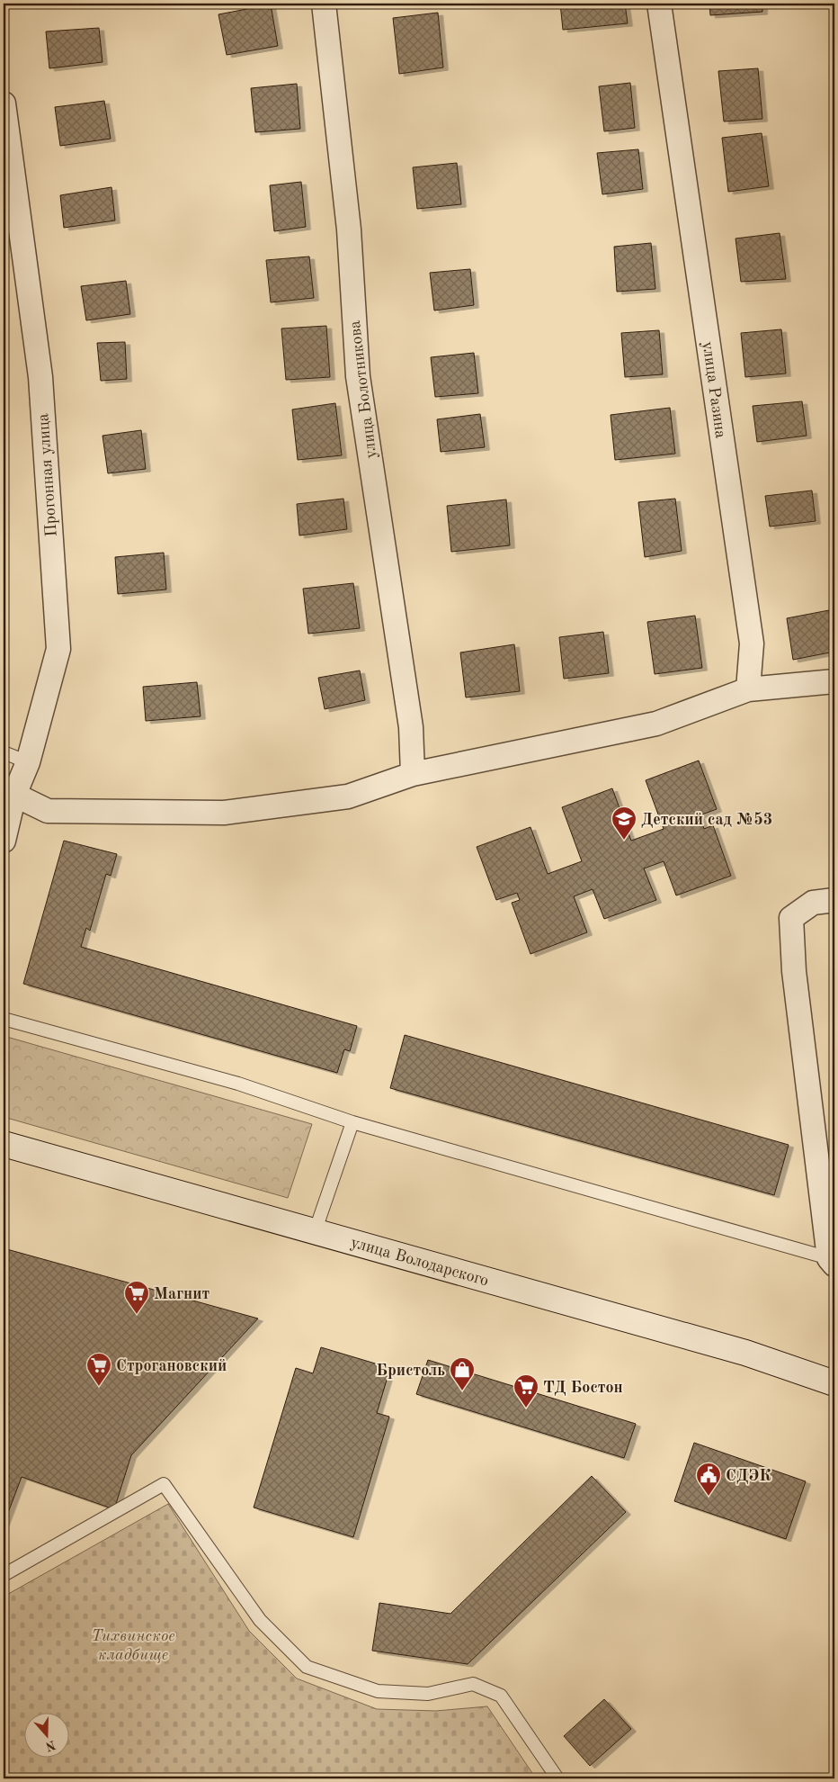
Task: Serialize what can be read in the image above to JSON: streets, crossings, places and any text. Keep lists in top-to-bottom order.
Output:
{
  "streets": {
    "main road": ["улица Володарского"],
    "street": ["улица Болотникова", "улица Разина", "Прогонная улица"]
  },
  "parks": ["Тихвинское кладбище"],
  "places": {
    "school or university": ["Детский сад №53"],
    "supermarket": ["Магнит", "Строгановский", "ТД Бостон"],
    "shop": ["Бристоль"],
    "public building": ["СДЭК"]
  },
  "north": "bottom"
}
